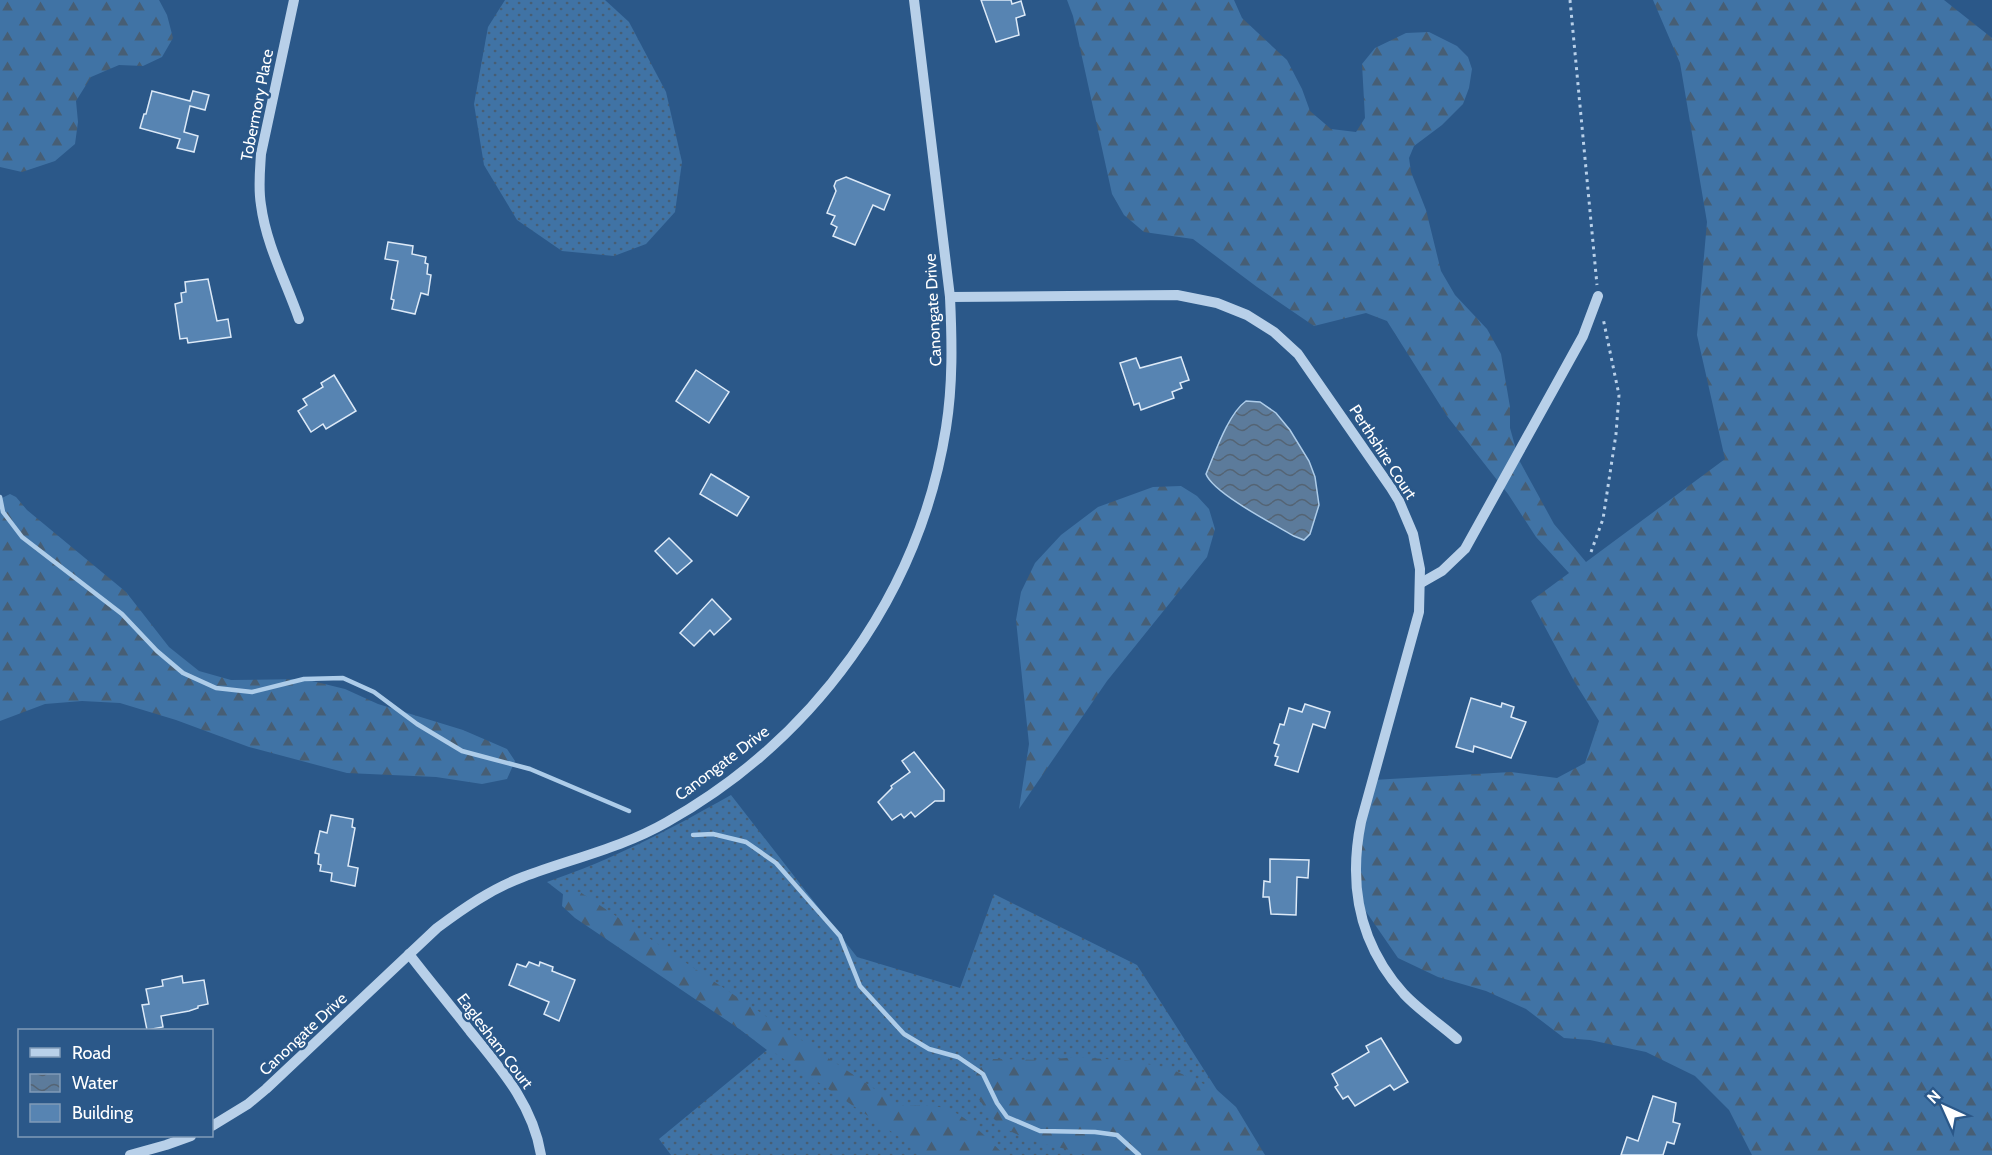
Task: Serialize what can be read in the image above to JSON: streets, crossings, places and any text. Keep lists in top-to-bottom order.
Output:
{
  "streets": {
    "street": [
      "Tobermory Place",
      "Canongate Drive",
      "Perthshire Court",
      "Eaglesham Court"
    ]
  },
  "crossings": [
    ["Canongate Drive", "Perthshire Court"],
    ["Canongate Drive", "Eaglesham Court"]
  ],
  "legend": ["Road", "Water", "Building"],
  "north": "top left"
}
